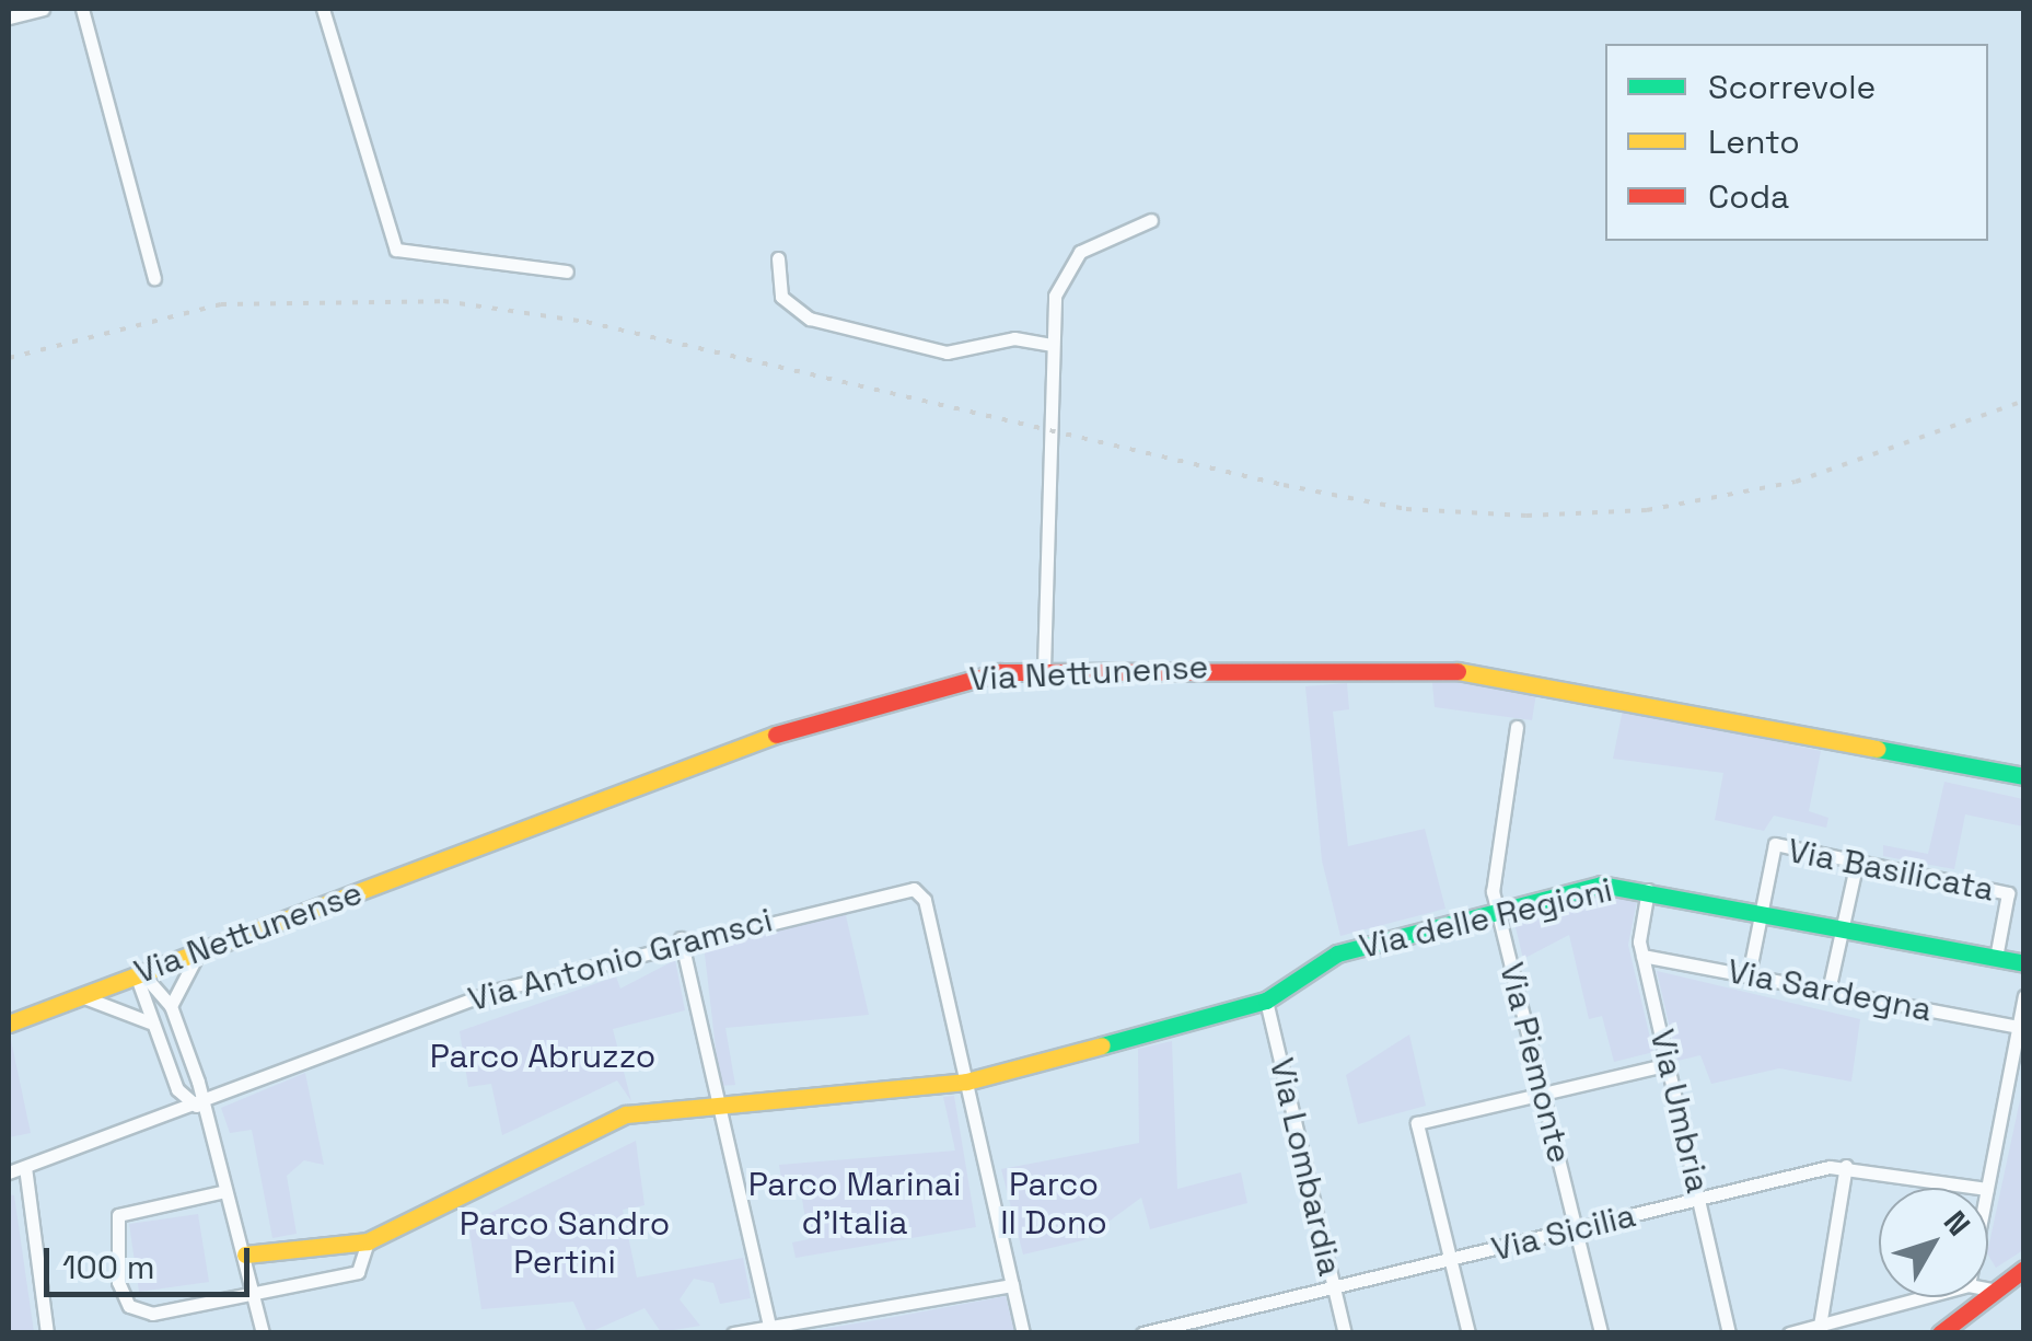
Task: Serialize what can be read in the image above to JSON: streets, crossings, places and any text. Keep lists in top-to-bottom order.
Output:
{
  "streets": {
    "main road": ["Via Nettunense", "Via delle Regioni"],
    "street": [
      "Via Basilicata",
      "Via Antonio Gramsci",
      "Via Sardegna",
      "Via Piemonte",
      "Via Umbria",
      "Via Lombardia",
      "Via Sicilia"
    ]
  },
  "crossings": [
    ["Via Basilicata", "Via delle Regioni"],
    ["Via Basilicata", "Via Sardegna"],
    ["Via delle Regioni", "Via Antonio Gramsci"],
    ["Via delle Regioni", "Via Piemonte"],
    ["Via delle Regioni", "Via Umbria"],
    ["Via delle Regioni", "Via Lombardia"],
    ["Via Sardegna", "Via Umbria"],
    ["Via Piemonte", "Via Sicilia"],
    ["Via Umbria", "Via Sicilia"],
    ["Via Lombardia", "Via Sicilia"]
  ],
  "parks": [
    "Parco Abruzzo",
    "Parco Marinai d'Italia",
    "Parco Il Dono",
    "Parco Sandro Pertini"
  ],
  "legend": ["Scorrevole", "Lento", "Coda"],
  "scale_bar": "100 m",
  "north": "top right"
}
